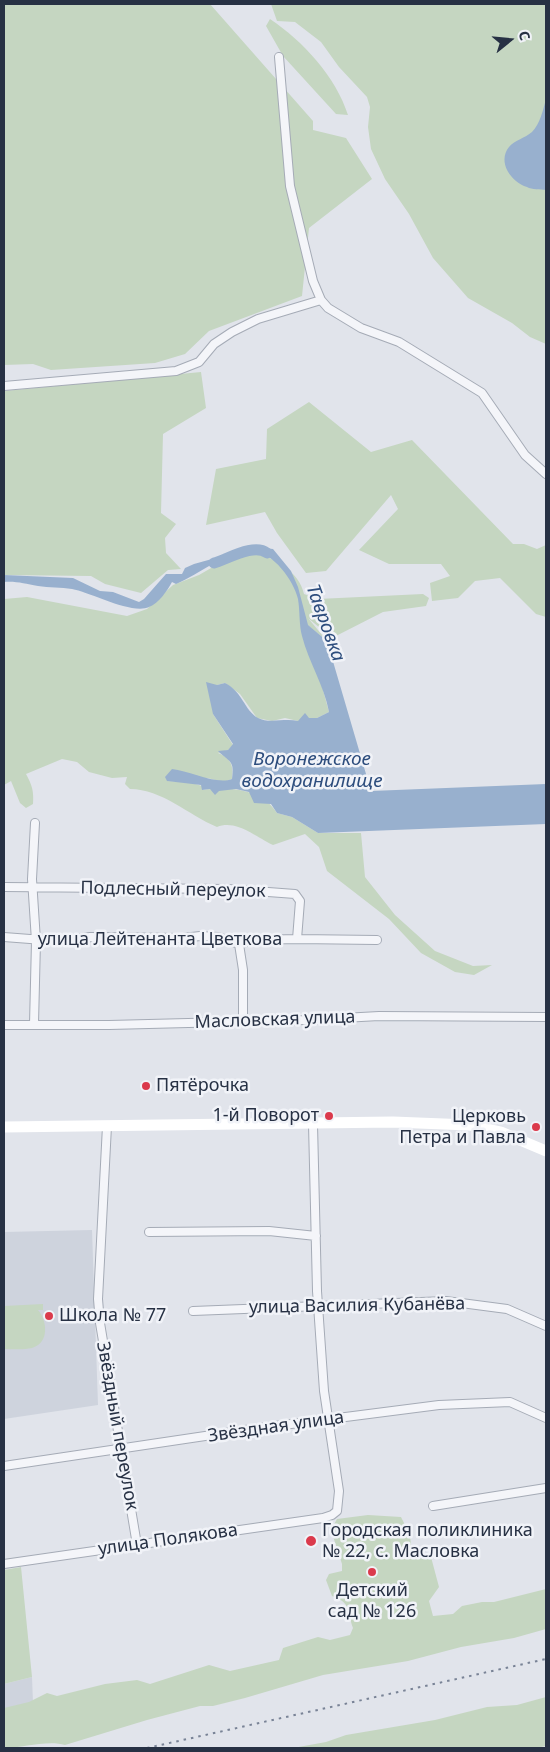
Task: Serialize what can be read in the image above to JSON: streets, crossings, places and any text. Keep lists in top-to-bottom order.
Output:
{
  "streets": {
    "street": [
      "Подлесный переулок",
      "улица Лейтенанта Цветкова",
      "Масловская улица",
      "улица Василия Кубанёва",
      "Звёздный переулок",
      "Звёздная улица",
      "улица Полякова"
    ]
  },
  "crossings": [
    ["Подлесный переулок", "улица Лейтенанта Цветкова"],
    ["Звёздный переулок", "Звёздная улица"],
    ["Звёздный переулок", "улица Полякова"],
    ["Звёздная улица", "улица Полякова"]
  ],
  "water": ["Тавровка", "Воронежское водохранилище"],
  "places": [
    "Пятёрочка",
    "1-й Поворот",
    "Церковь Петра и Павла",
    "Школа № 77",
    "Городская поликлиника № 22, с. Масловка",
    "Детский сад № 126"
  ],
  "north": "right"
}
